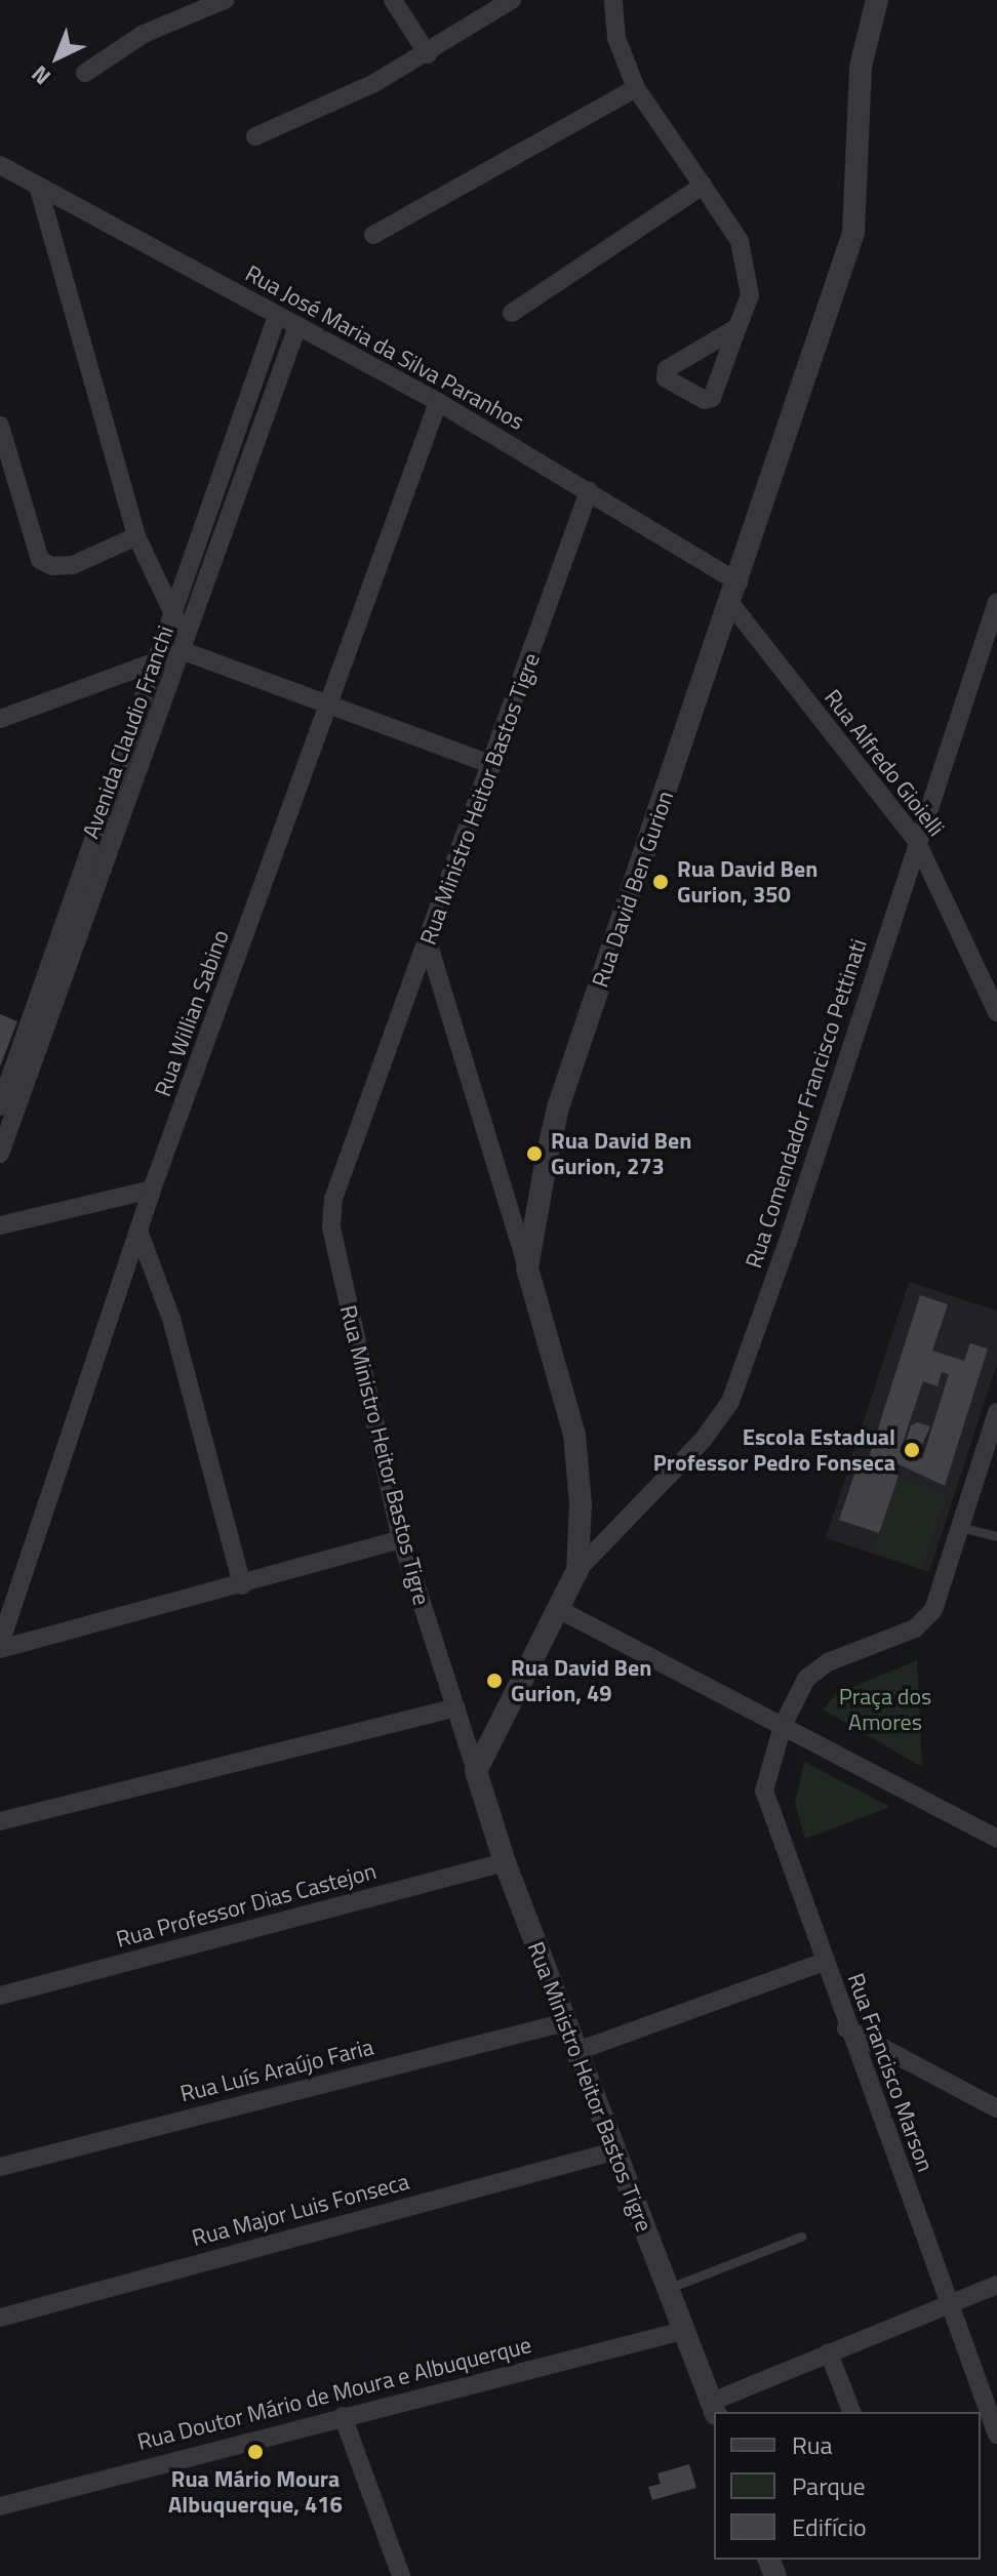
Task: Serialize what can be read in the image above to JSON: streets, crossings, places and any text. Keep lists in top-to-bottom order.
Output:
{
  "streets": {
    "street": [
      "Rua José Maria da Silva Paranhos",
      "Avenida Claudio Franchi",
      "Rua Alfredo Gioielli",
      "Rua Ministro Heitor Bastos Tigre",
      "Rua David Ben Gurion",
      "Rua Willian Sabino",
      "Rua Comendador Francisco Pettinati",
      "Rua Professor Dias Castejon",
      "Rua Luís Araújo Faria",
      "Rua Francisco Marson",
      "Rua Major Luis Fonseca",
      "Rua Doutor Mário de Moura e Albuquerque"
    ]
  },
  "crossings": [
    ["Rua José Maria da Silva Paranhos", "Avenida Claudio Franchi"],
    ["Rua José Maria da Silva Paranhos", "Rua Alfredo Gioielli"],
    ["Rua José Maria da Silva Paranhos", "Rua Ministro Heitor Bastos Tigre"],
    ["Rua José Maria da Silva Paranhos", "Rua David Ben Gurion"],
    ["Rua José Maria da Silva Paranhos", "Rua Willian Sabino"],
    ["Rua Alfredo Gioielli", "Rua David Ben Gurion"],
    ["Rua Alfredo Gioielli", "Rua Comendador Francisco Pettinati"],
    ["Rua Ministro Heitor Bastos Tigre", "Rua David Ben Gurion"],
    ["Rua Ministro Heitor Bastos Tigre", "Rua Professor Dias Castejon"],
    ["Rua Ministro Heitor Bastos Tigre", "Rua Luís Araújo Faria"],
    ["Rua Ministro Heitor Bastos Tigre", "Rua Major Luis Fonseca"],
    ["Rua Ministro Heitor Bastos Tigre", "Rua Doutor Mário de Moura e Albuquerque"],
    ["Rua David Ben Gurion", "Rua Comendador Francisco Pettinati"]
  ],
  "parks": ["Praça dos Amores"],
  "places": [
    "Rua David Ben Gurion, 350",
    "Rua David Ben Gurion, 273",
    "Escola Estadual Professor Pedro Fonseca",
    "Rua David Ben Gurion, 49",
    "Rua Mário Moura Albuquerque, 416"
  ],
  "legend": ["Rua", "Parque", "Edifício"],
  "north": "bottom left"
}
